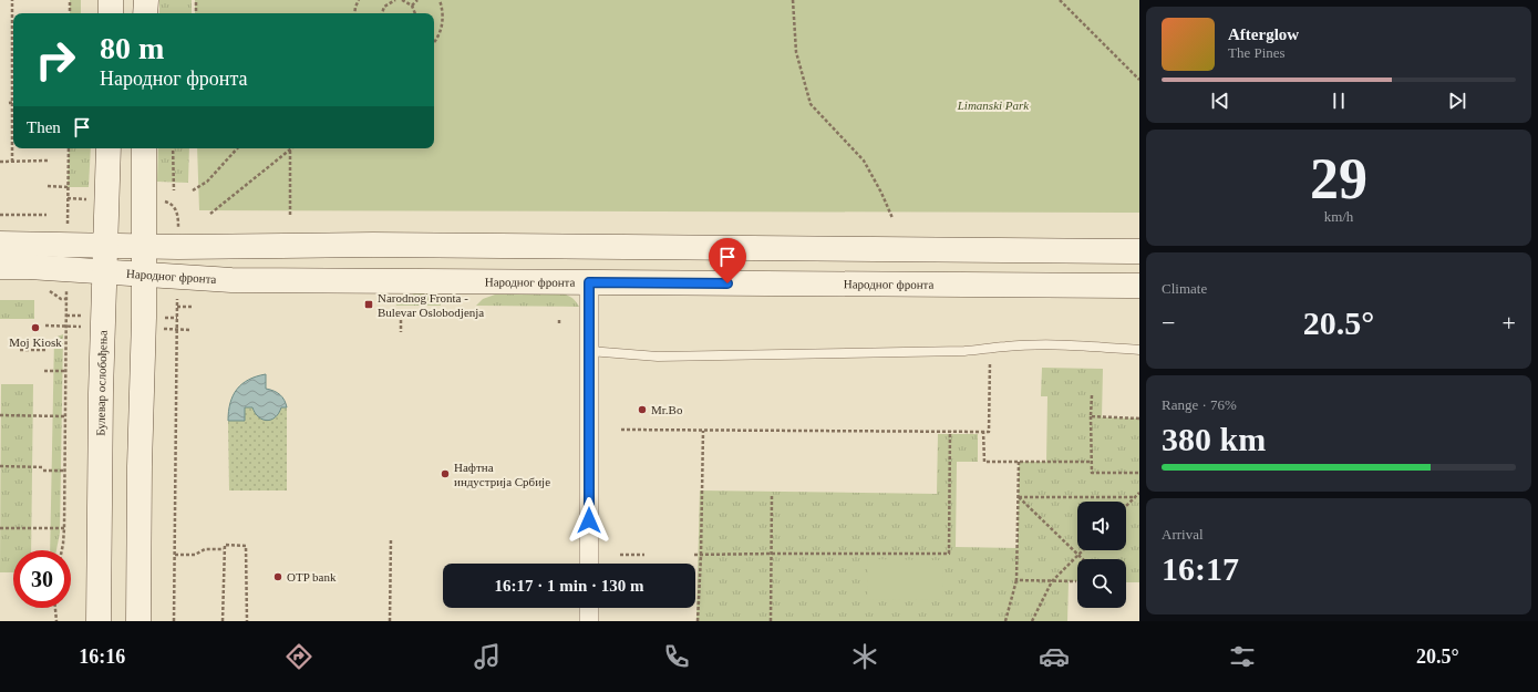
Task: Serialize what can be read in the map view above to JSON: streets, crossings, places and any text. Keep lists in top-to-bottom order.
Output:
{
  "streets": {
    "street": ["Народног фронта", "Булевар ослобођења"]
  },
  "crossings": [
    ["Народног фронта", "Булевар ослобођења"]
  ],
  "parks": ["Limanski Park"],
  "places": {
    "transit": ["Narodnog Fronta - Bulevar Oslobodjenja"],
    "other": [
      "Moj Kiosk",
      "Mr.Bo",
      "Нафтна индустрија Србије",
      "OTP bank"
    ]
  },
  "page": {
    "turn": ["80 m", "Народног фронта"],
    "song": ["Afterglow", "The Pines"],
    "then": "Then",
    "tile": [
      ["29", "km/h"],
      "Climate",
      ["Range · 76%", "380 km"],
      ["Arrival", "16:17"]
    ],
    "heat": ["−", "20.5°", "+"],
    "limit": "30",
    "trip": "16:17 · 1 min · 130 m",
    "tabs": ["16:16", "20.5°"]
  }
}
